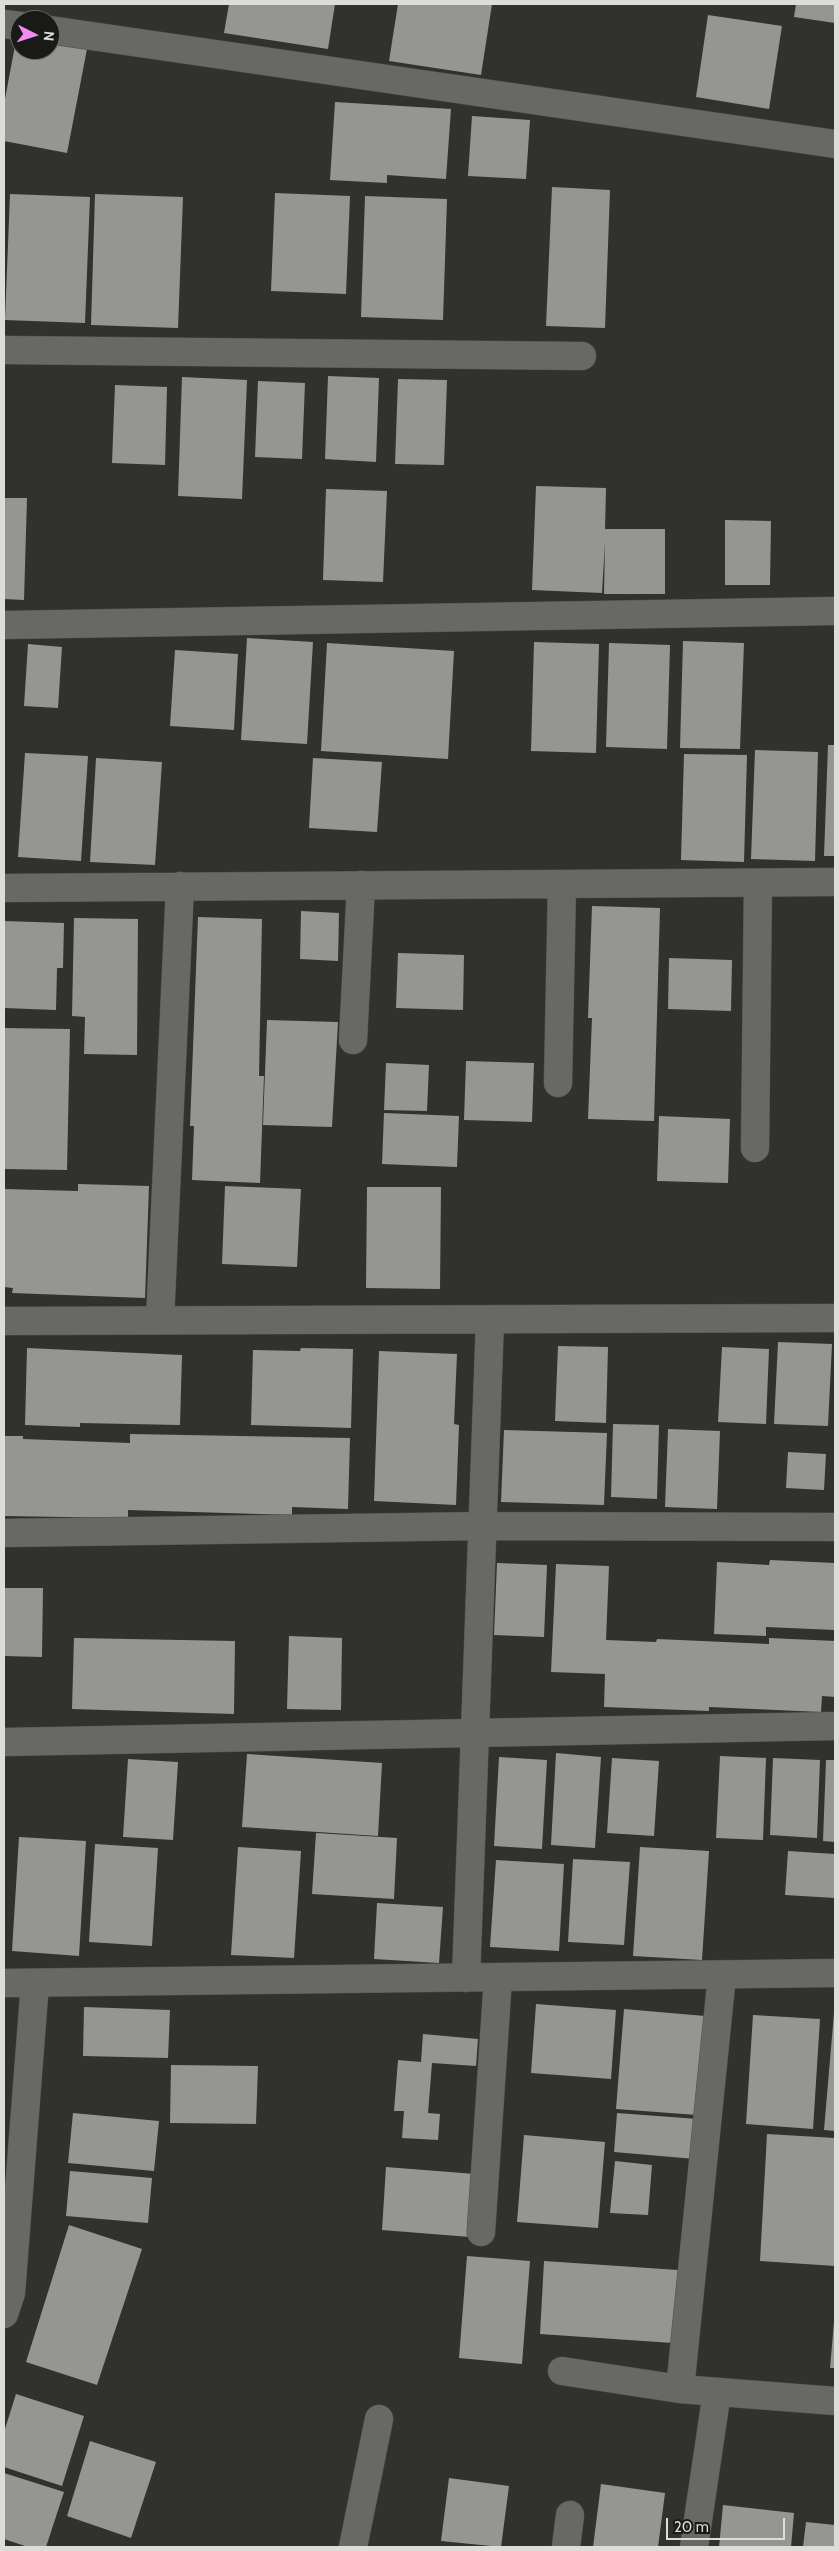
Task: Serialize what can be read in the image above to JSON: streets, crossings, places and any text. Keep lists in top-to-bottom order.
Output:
{
  "scale_bar": "20 m",
  "north": "right"
}
